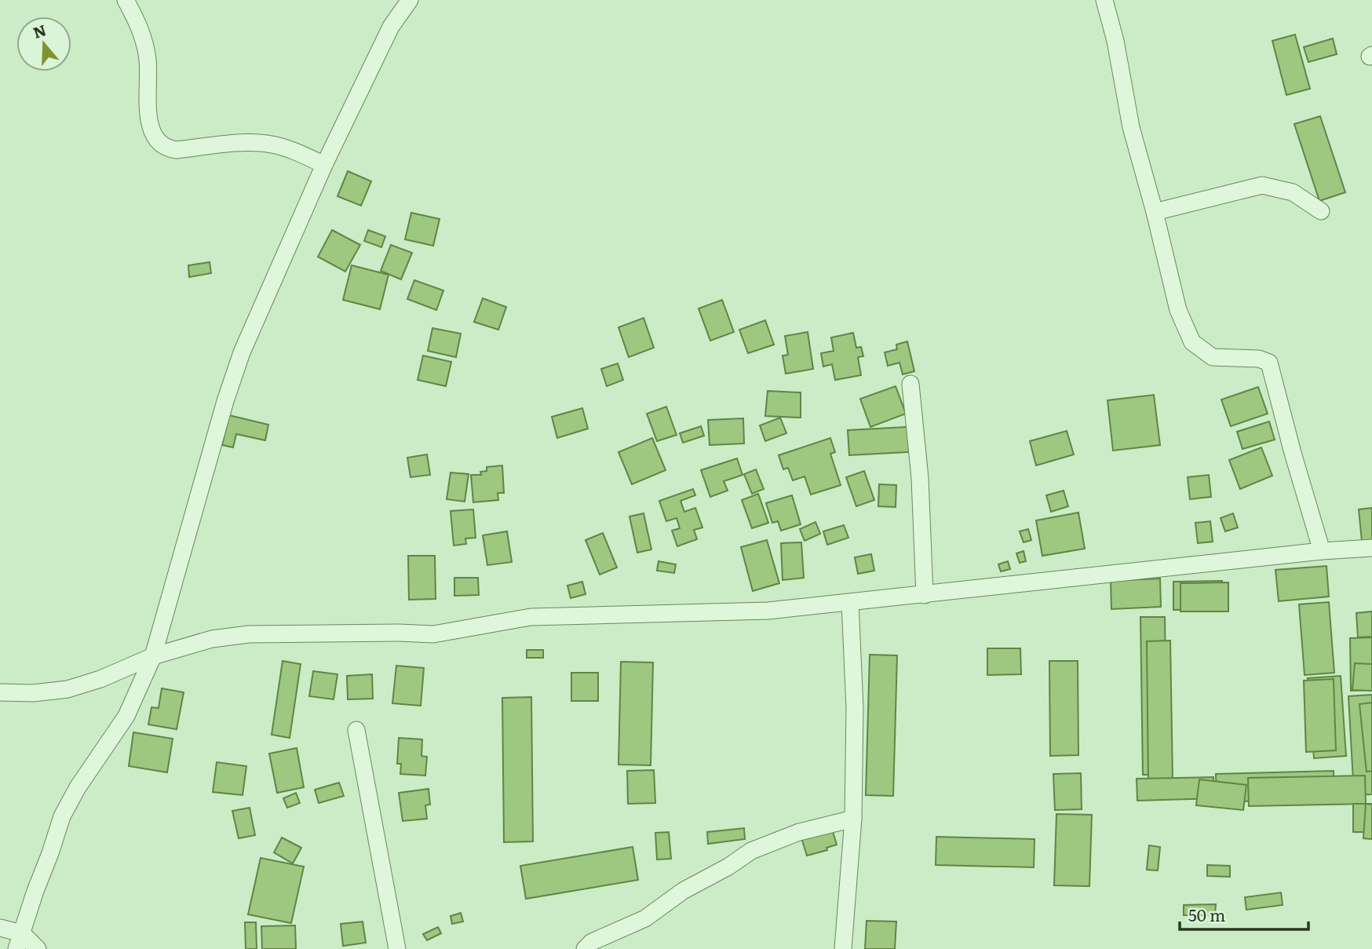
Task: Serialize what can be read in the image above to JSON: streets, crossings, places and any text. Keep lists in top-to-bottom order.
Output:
{
  "scale_bar": "50 m",
  "north": "top"
}
